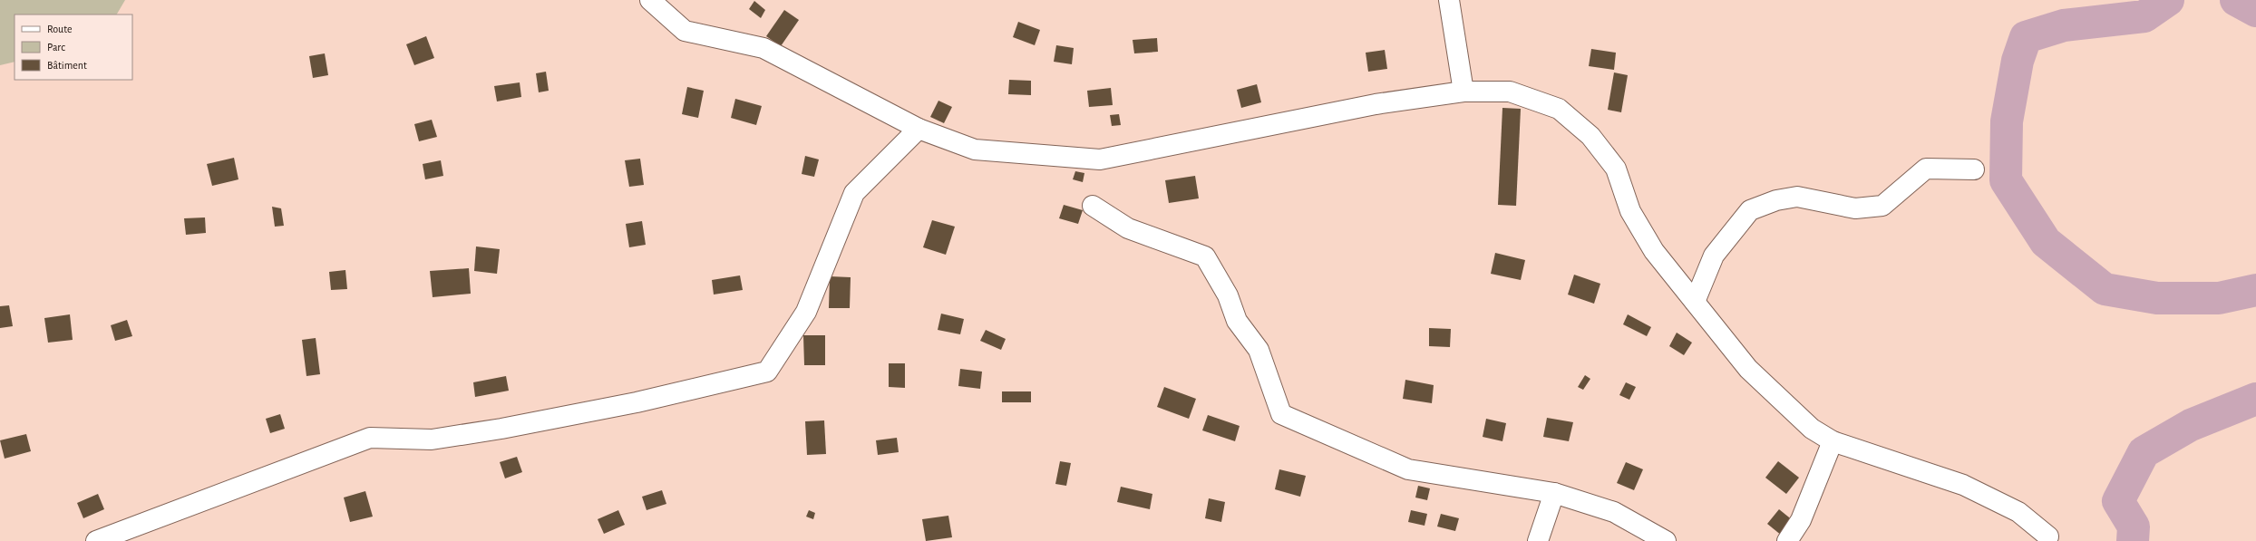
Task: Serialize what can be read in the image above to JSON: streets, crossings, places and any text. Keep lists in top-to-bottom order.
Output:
{
  "legend": ["Route", "Parc", "Bâtiment"]
}
